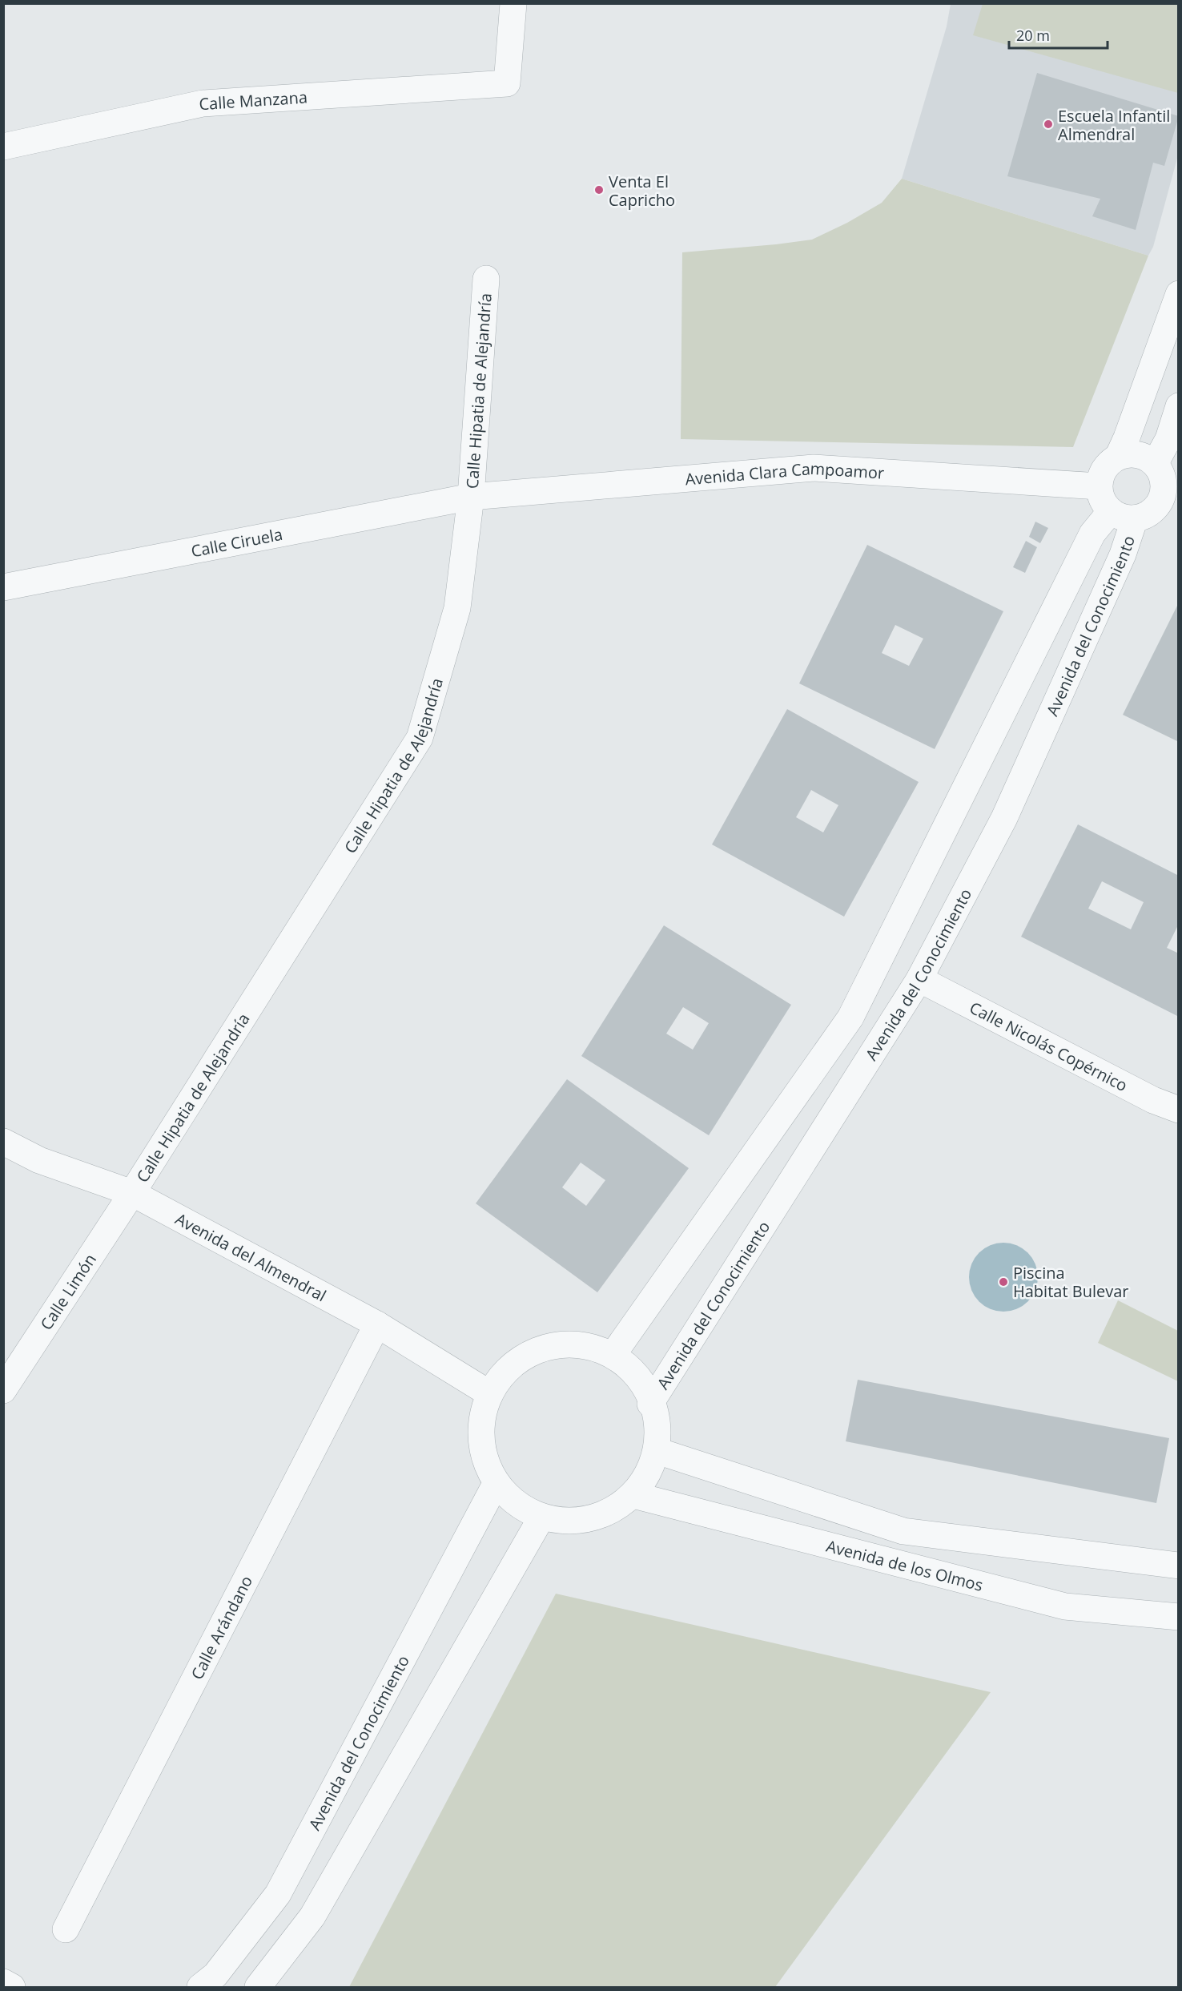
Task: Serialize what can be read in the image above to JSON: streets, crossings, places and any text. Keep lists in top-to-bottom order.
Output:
{
  "streets": {
    "street": [
      "Calle Manzana",
      "Calle Hipatia de Alejandría",
      "Avenida Clara Campoamor",
      "Calle Ciruela",
      "Avenida del Conocimiento",
      "Calle Nicolás Copérnico",
      "Avenida del Almendral",
      "Calle Limón",
      "Avenida de los Olmos",
      "Calle Arándano"
    ]
  },
  "crossings": [
    ["Calle Hipatia de Alejandría", "Avenida Clara Campoamor"],
    ["Calle Hipatia de Alejandría", "Calle Ciruela"],
    ["Calle Hipatia de Alejandría", "Avenida del Almendral"],
    ["Calle Hipatia de Alejandría", "Calle Limón"],
    ["Avenida Clara Campoamor", "Calle Ciruela"],
    ["Avenida Clara Campoamor", "Avenida del Conocimiento"],
    ["Avenida del Conocimiento", "Calle Nicolás Copérnico"],
    ["Avenida del Almendral", "Calle Limón"],
    ["Avenida del Almendral", "Calle Arándano"]
  ],
  "places": ["Escuela Infantil Almendral", "Venta El Capricho", "Piscina Habitat Bulevar"],
  "scale_bar": "20 m"
}
